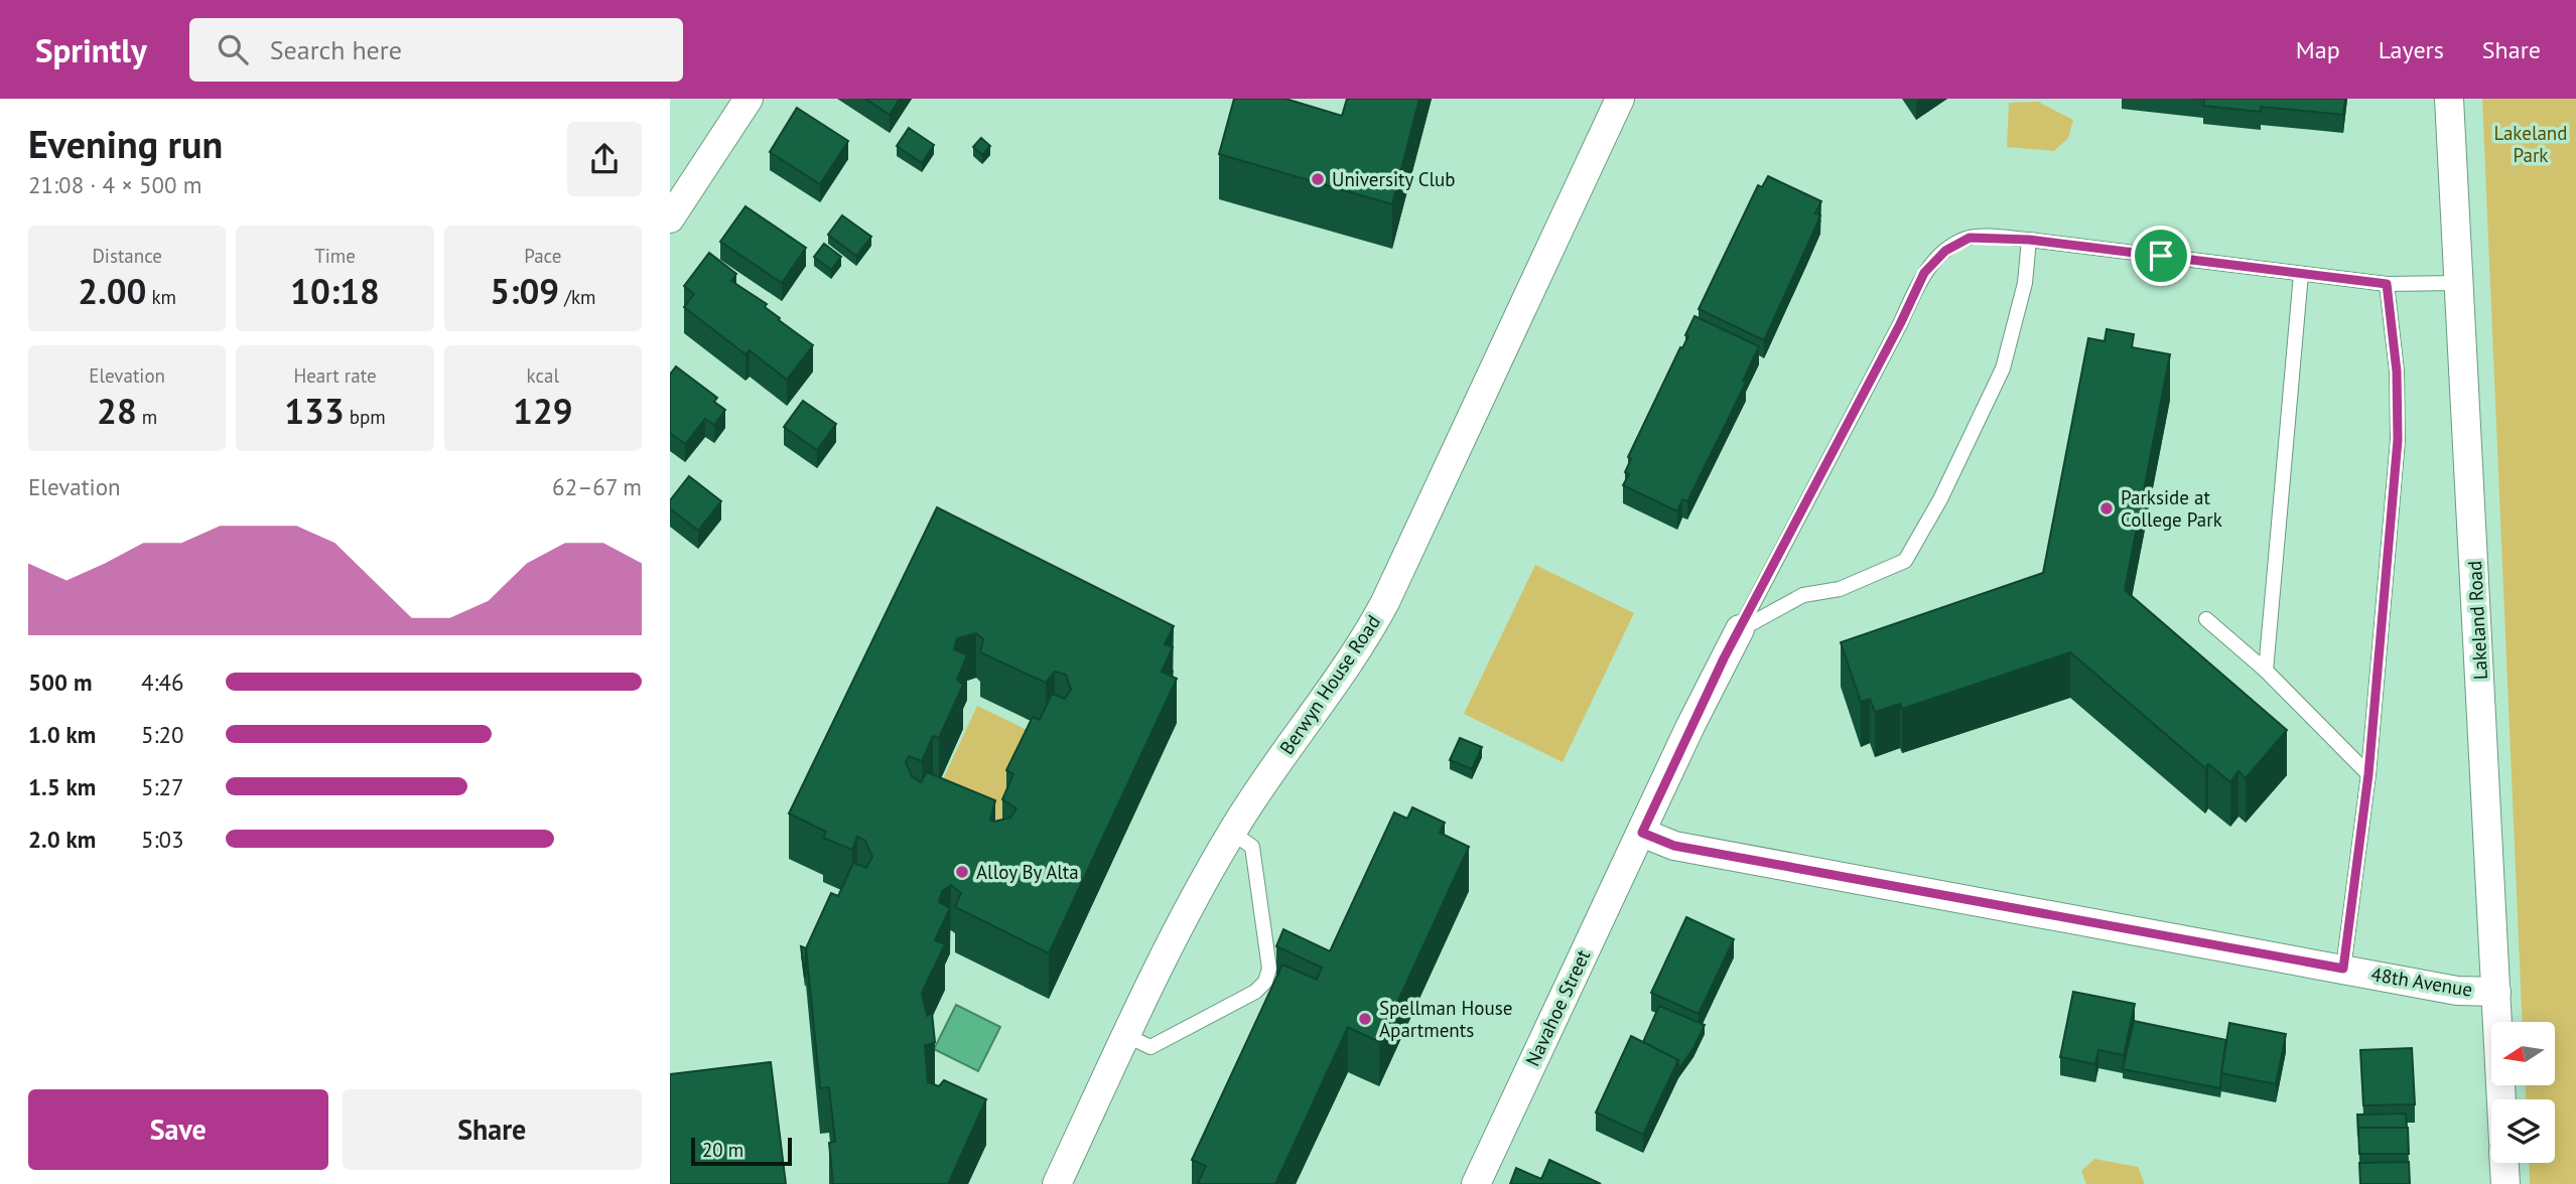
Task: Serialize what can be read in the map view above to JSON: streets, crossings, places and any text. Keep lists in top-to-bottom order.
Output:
{
  "streets": {
    "street": [
      "Lakeland Road",
      "Berwyn House Road",
      "48th Avenue",
      "Navahoe Street"
    ]
  },
  "crossings": [
    ["Lakeland Road", "48th Avenue"],
    ["48th Avenue", "Navahoe Street"]
  ],
  "parks": ["Lakeland Park"],
  "places": [
    "University Club",
    "Parkside at College Park",
    "Alloy By Alta",
    "Spellman House Apartments"
  ],
  "scale_bar": "20 m",
  "north": "left",
  "page": {
    "header": "Sprintly",
    "search": "Search here",
    "nav": ["Map", "Layers", "Share"],
    "heading": ["Evening run", "21:08 · 4 × 500 m"],
    "stats": [
      ["Distance", "2.00 km"],
      ["Time", "10:18"],
      ["Pace", "5:09 /km"],
      ["Elevation", "28 m"],
      ["Heart rate", "133 bpm"],
      ["kcal", "129"]
    ],
    "chart": ["Elevation", "62–67 m"],
    "list": [
      {
        "name": "500 m",
        "note": "4:46"
      },
      {
        "name": "1.0 km",
        "note": "5:20"
      },
      {
        "name": "1.5 km",
        "note": "5:27"
      },
      {
        "name": "2.0 km",
        "note": "5:03"
      }
    ],
    "buttons": ["Save", "Share"],
    "scale": "20 m"
  }
}
